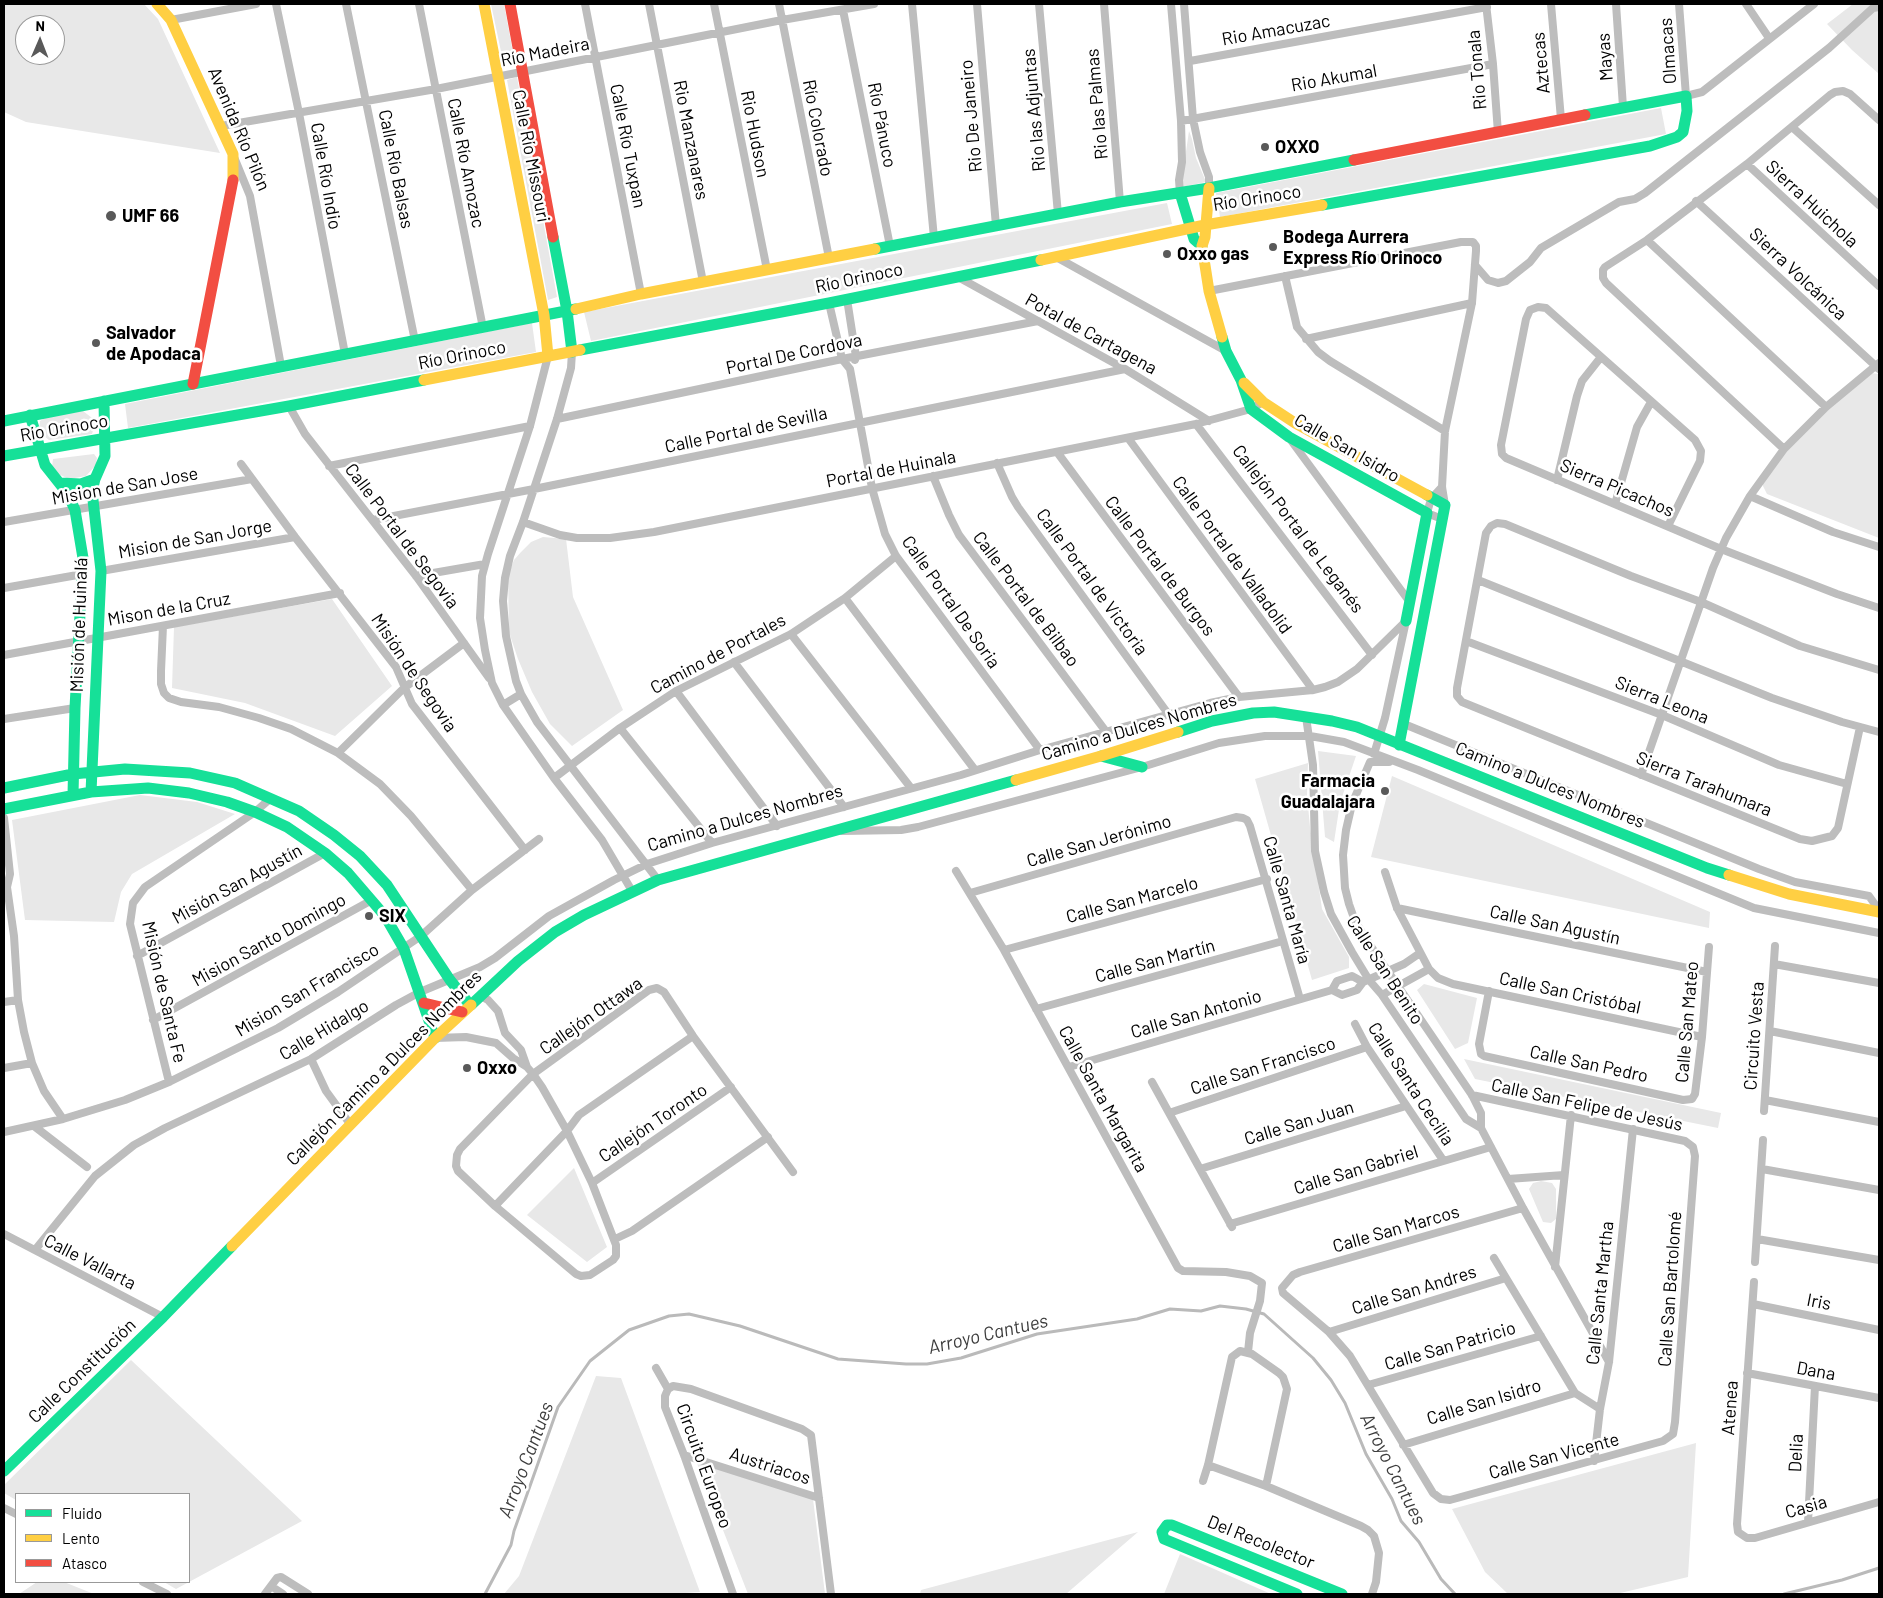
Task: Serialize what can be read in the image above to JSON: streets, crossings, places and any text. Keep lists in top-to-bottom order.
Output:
{
  "streets": {
    "street": [
      "Rio Amacuzac",
      "Olmacas",
      "Río Madeira",
      "Mayas",
      "Aztecas",
      "Rio Tonala",
      "Rio Akumal",
      "Rio las Palmas",
      "Rio las Adjuntas",
      "Rio De Janeiro",
      "Río Pánuco",
      "Río Colorado",
      "Avenida Río Pilón",
      "Rio Hudson",
      "Rio Manzanares",
      "Calle Río Tuxpan",
      "Calle Río Missouri",
      "Calle Río Amozac",
      "Calle Río Balsas",
      "Calle Río Indio",
      "Río Orinoco",
      "Sierra Huichola",
      "Sierra Volcánica",
      "Potal de Cartagena",
      "Portal De Cordova",
      "Calle Portal de Sevilla",
      "Calle San Isidro",
      "Portal de Huinala",
      "Mision de San Jose",
      "Sierra Picachos",
      "Callejón Portal de Leganés",
      "Calle Portal de Segovia",
      "Mision de San Jorge",
      "Calle Portal de Valladolid",
      "Calle Portal de Burgos",
      "Calle Portal de Victoria",
      "Calle Portal de Bilbao",
      "Calle Portal De Soria",
      "Mison de la Cruz",
      "Misión de Huinalá",
      "Camino de Portales",
      "Misión de Segovia",
      "Sierra Leona",
      "Camino a Dulces Nombres",
      "Sierra Tarahumara",
      "Calle San Jerónimo",
      "Misión San Agustín",
      "Calle San Marcelo",
      "Calle Santa María",
      "Calle San Agustín",
      "Mision Santo Domingo",
      "Calle San Martín",
      "Calle San Benito",
      "Mision San Francisco",
      "Misión de Santa Fe",
      "Calle San Cristóbal",
      "Calle San Antonio",
      "Callejón Ottawa",
      "Calle San Mateo",
      "Calle Hidalgo",
      "Circuito Vesta",
      "Calle San Pedro",
      "Calle San Francisco",
      "Callejón Camino a Dulces Nombres",
      "Calle Santa Cecilia",
      "Calle Santa Margarita",
      "Calle San Felipe de Jesús",
      "Callejón Toronto",
      "Calle San Juan",
      "Calle San Gabriel",
      "Calle San Marcos",
      "Calle Vallarta",
      "Calle San Bartolomé",
      "Calle San Andres",
      "Calle Santa Martha",
      "Iris",
      "Calle San Patricio",
      "Calle Constitución",
      "Dana",
      "Atenea",
      "Delia",
      "Calle San Vicente",
      "Circuito Europeo",
      "Austriacos",
      "Casia",
      "Del Recolector"
    ]
  },
  "crossings": [
    ["Rio Amacuzac", "Rio Tonala"],
    ["Olmacas", "Río Orinoco"],
    ["Río Madeira", "Río Pánuco"],
    ["Río Madeira", "Río Colorado"],
    ["Río Madeira", "Avenida Río Pilón"],
    ["Río Madeira", "Rio Hudson"],
    ["Río Madeira", "Rio Manzanares"],
    ["Río Madeira", "Calle Río Tuxpan"],
    ["Río Madeira", "Calle Río Missouri"],
    ["Río Madeira", "Calle Río Amozac"],
    ["Río Madeira", "Calle Río Balsas"],
    ["Río Madeira", "Calle Río Indio"],
    ["Mayas", "Río Orinoco"],
    ["Aztecas", "Río Orinoco"],
    ["Rio Tonala", "Rio Akumal"],
    ["Rio Tonala", "Río Orinoco"],
    ["Rio las Palmas", "Río Orinoco"],
    ["Rio las Adjuntas", "Río Orinoco"],
    ["Rio De Janeiro", "Río Orinoco"],
    ["Río Pánuco", "Río Orinoco"],
    ["Río Colorado", "Río Orinoco"],
    ["Avenida Río Pilón", "Río Orinoco"],
    ["Rio Hudson", "Río Orinoco"],
    ["Rio Manzanares", "Río Orinoco"],
    ["Calle Río Tuxpan", "Río Orinoco"],
    ["Calle Río Missouri", "Río Orinoco"],
    ["Calle Río Missouri", "Calle Portal de Segovia"],
    ["Calle Río Amozac", "Río Orinoco"],
    ["Calle Río Balsas", "Río Orinoco"],
    ["Calle Río Indio", "Río Orinoco"],
    ["Río Orinoco", "Potal de Cartagena"],
    ["Río Orinoco", "Calle Portal de Segovia"],
    ["Río Orinoco", "Misión de Huinalá"],
    ["Potal de Cartagena", "Portal De Cordova"],
    ["Potal de Cartagena", "Calle Portal de Sevilla"],
    ["Potal de Cartagena", "Portal de Huinala"],
    ["Calle Portal de Sevilla", "Calle Portal de Segovia"],
    ["Calle Portal de Sevilla", "Calle Portal De Soria"],
    ["Calle San Isidro", "Portal de Huinala"],
    ["Calle San Isidro", "Calle San Vicente"],
    ["Portal de Huinala", "Callejón Portal de Leganés"],
    ["Portal de Huinala", "Calle Portal de Valladolid"],
    ["Portal de Huinala", "Calle Portal de Burgos"],
    ["Portal de Huinala", "Calle Portal de Victoria"],
    ["Portal de Huinala", "Calle Portal de Bilbao"],
    ["Portal de Huinala", "Calle Portal De Soria"],
    ["Mision de San Jose", "Misión de Huinalá"],
    ["Mision de San Jose", "Misión de Segovia"],
    ["Callejón Portal de Leganés", "Camino a Dulces Nombres"],
    ["Calle Portal de Segovia", "Camino de Portales"],
    ["Calle Portal de Segovia", "Camino a Dulces Nombres"],
    ["Calle Portal de Segovia", "Calle Hidalgo"],
    ["Calle Portal de Segovia", "Callejón Camino a Dulces Nombres"],
    ["Mision de San Jorge", "Misión de Huinalá"],
    ["Mision de San Jorge", "Misión de Segovia"],
    ["Calle Portal de Valladolid", "Camino a Dulces Nombres"],
    ["Calle Portal de Burgos", "Camino a Dulces Nombres"],
    ["Calle Portal de Victoria", "Camino a Dulces Nombres"],
    ["Calle Portal de Bilbao", "Camino a Dulces Nombres"],
    ["Calle Portal De Soria", "Camino de Portales"],
    ["Calle Portal De Soria", "Camino a Dulces Nombres"],
    ["Mison de la Cruz", "Misión de Huinalá"],
    ["Mison de la Cruz", "Misión de Segovia"],
    ["Misión de Segovia", "Mision San Francisco"],
    ["Sierra Leona", "Sierra Tarahumara"],
    ["Camino a Dulces Nombres", "Calle San Benito"],
    ["Camino a Dulces Nombres", "Calle Hidalgo"],
    ["Camino a Dulces Nombres", "Callejón Camino a Dulces Nombres"],
    ["Calle San Jerónimo", "Calle Santa María"],
    ["Calle San Jerónimo", "Calle Santa Margarita"],
    ["Misión San Agustín", "Misión de Santa Fe"],
    ["Calle San Marcelo", "Calle Santa María"],
    ["Calle San Marcelo", "Calle Santa Margarita"],
    ["Calle Santa María", "Calle San Martín"],
    ["Calle Santa María", "Calle San Antonio"],
    ["Calle San Agustín", "Calle San Mateo"],
    ["Mision Santo Domingo", "Misión de Santa Fe"],
    ["Calle San Martín", "Calle Santa Margarita"],
    ["Calle San Benito", "Calle San Antonio"],
    ["Calle San Benito", "Calle San Felipe de Jesús"],
    ["Calle San Benito", "Calle San Gabriel"],
    ["Calle San Benito", "Calle San Marcos"],
    ["Calle San Benito", "Calle Santa Martha"],
    ["Mision San Francisco", "Misión de Santa Fe"],
    ["Calle San Cristóbal", "Calle San Mateo"],
    ["Calle San Cristóbal", "Calle San Pedro"],
    ["Calle San Antonio", "Calle Santa Margarita"],
    ["Callejón Ottawa", "Callejón Toronto"],
    ["Calle San Mateo", "Calle San Pedro"],
    ["Calle Hidalgo", "Calle Vallarta"],
    ["Calle San Francisco", "Calle Santa Cecilia"],
    ["Callejón Camino a Dulces Nombres", "Calle Vallarta"],
    ["Callejón Camino a Dulces Nombres", "Calle Constitución"],
    ["Calle Santa Cecilia", "Calle San Juan"],
    ["Calle Santa Cecilia", "Calle San Gabriel"],
    ["Calle San Felipe de Jesús", "Calle San Bartolomé"],
    ["Calle San Felipe de Jesús", "Calle Santa Martha"],
    ["Calle San Juan", "Calle San Gabriel"],
    ["Calle San Marcos", "Calle San Andres"],
    ["Calle Vallarta", "Calle Constitución"],
    ["Calle San Bartolomé", "Calle San Vicente"],
    ["Calle Santa Martha", "Calle San Vicente"],
    ["Iris", "Atenea"],
    ["Dana", "Atenea"],
    ["Dana", "Delia"],
    ["Atenea", "Casia"],
    ["Delia", "Casia"],
    ["Circuito Europeo", "Austriacos"]
  ],
  "water": ["Arroyo Cantues"],
  "places": [
    "OXXO",
    "UMF 66",
    "Bodega Aurrera Express Río Orinoco",
    "Oxxo gas",
    "Salvador de Apodaca",
    "Farmacia Guadalajara",
    "SIX",
    "Oxxo"
  ],
  "legend": ["Fluido", "Lento", "Atasco"],
  "north": "top"
}
